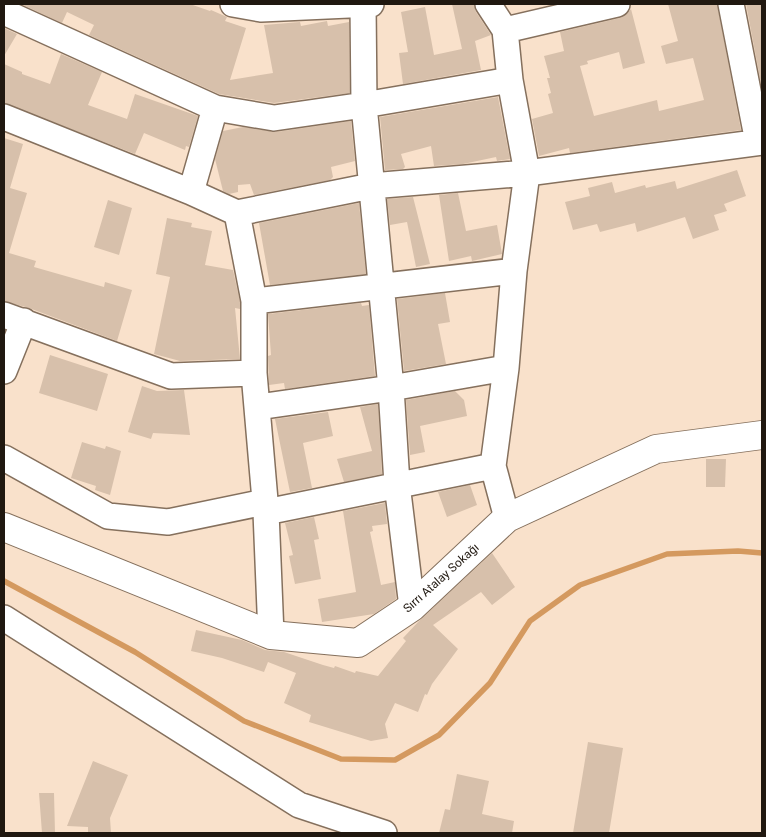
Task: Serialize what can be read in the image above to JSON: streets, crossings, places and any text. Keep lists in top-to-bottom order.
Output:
{
  "streets": {
    "main road": ["Sırrı Atalay Sokağı"]
  }
}
